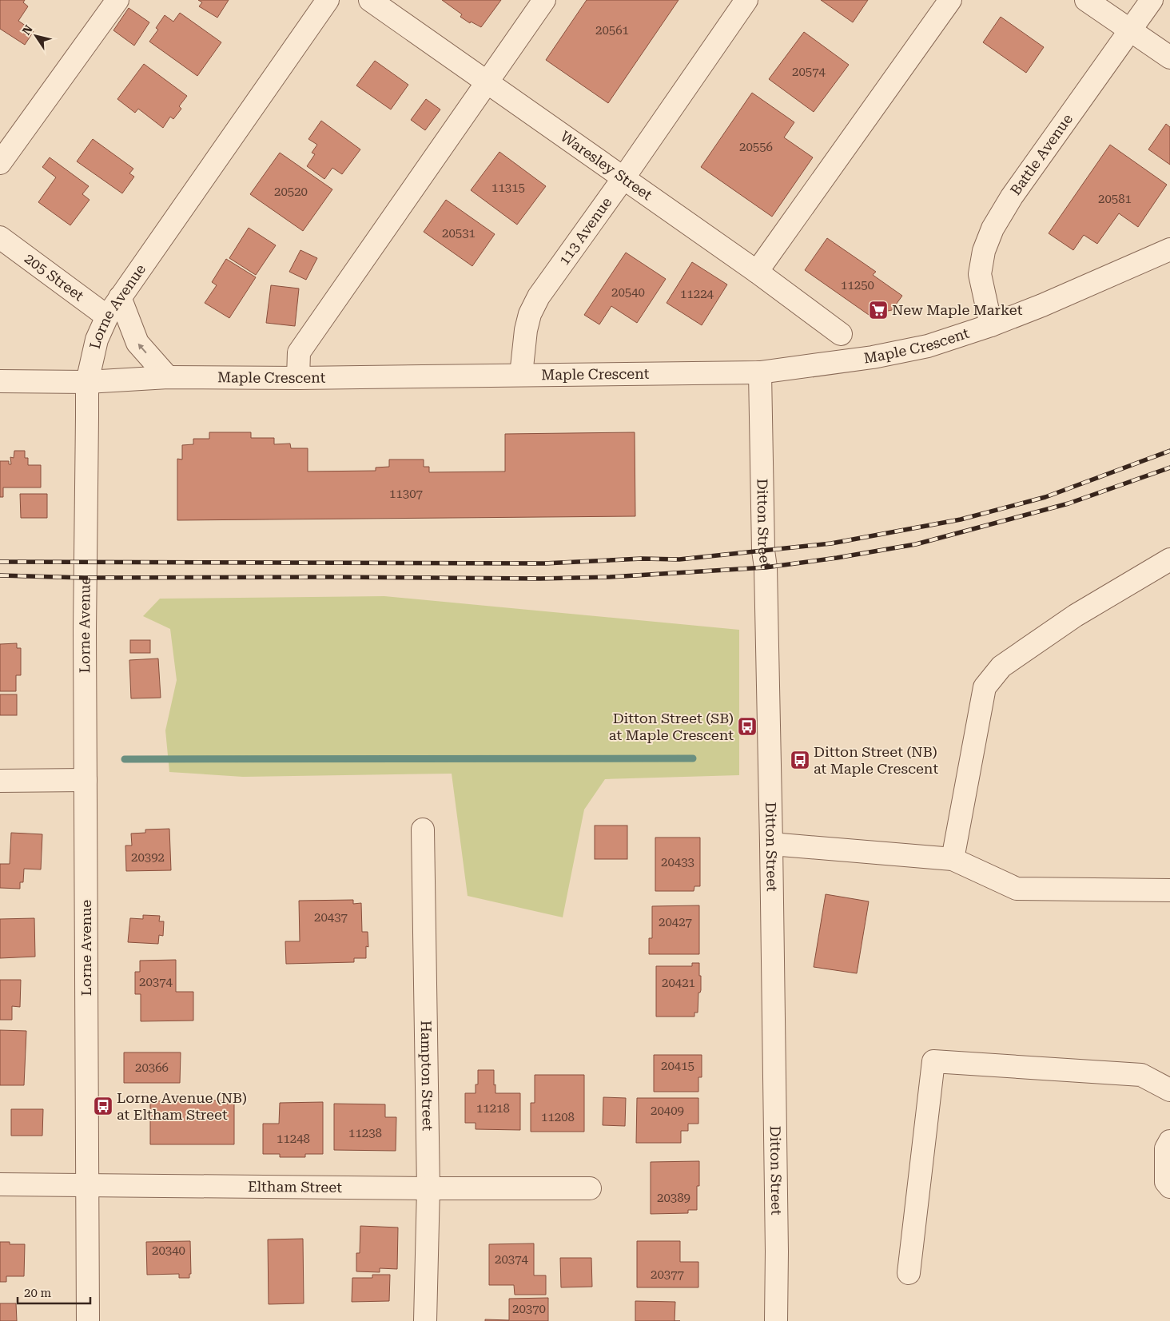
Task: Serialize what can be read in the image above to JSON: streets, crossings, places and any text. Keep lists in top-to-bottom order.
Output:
{
  "streets": {
    "street": [
      "Battle Avenue",
      "Waresley Street",
      "113 Avenue",
      "205 Street",
      "Lorne Avenue",
      "Maple Crescent",
      "Ditton Street",
      "Hampton Street",
      "Eltham Street"
    ]
  },
  "crossings": [
    ["Battle Avenue", "Maple Crescent"],
    ["Waresley Street", "113 Avenue"],
    ["113 Avenue", "Maple Crescent"],
    ["205 Street", "Lorne Avenue"],
    ["Lorne Avenue", "Maple Crescent"],
    ["Lorne Avenue", "Eltham Street"],
    ["Maple Crescent", "Ditton Street"],
    ["Hampton Street", "Eltham Street"]
  ],
  "places": {
    "supermarket": ["New Maple Market"],
    "bus stop": ["Ditton Street (SB) at Maple Crescent", "Ditton Street (NB) at Maple Crescent", "Lorne Avenue (NB) at Eltham Street"]
  },
  "house_numbers": [
    "20561",
    "20574",
    "20556",
    "11315",
    "20520",
    "20581",
    "20531",
    "11250",
    "20540",
    "11224",
    "11307",
    "20392",
    "20433",
    "20437",
    "20427",
    "20374",
    "20421",
    "20415",
    "20366",
    "11218",
    "20409",
    "11208",
    "11238",
    "11248",
    "20389",
    "20340",
    "20374",
    "20377",
    "20370"
  ],
  "scale_bar": "20 m",
  "north": "top left"
}
